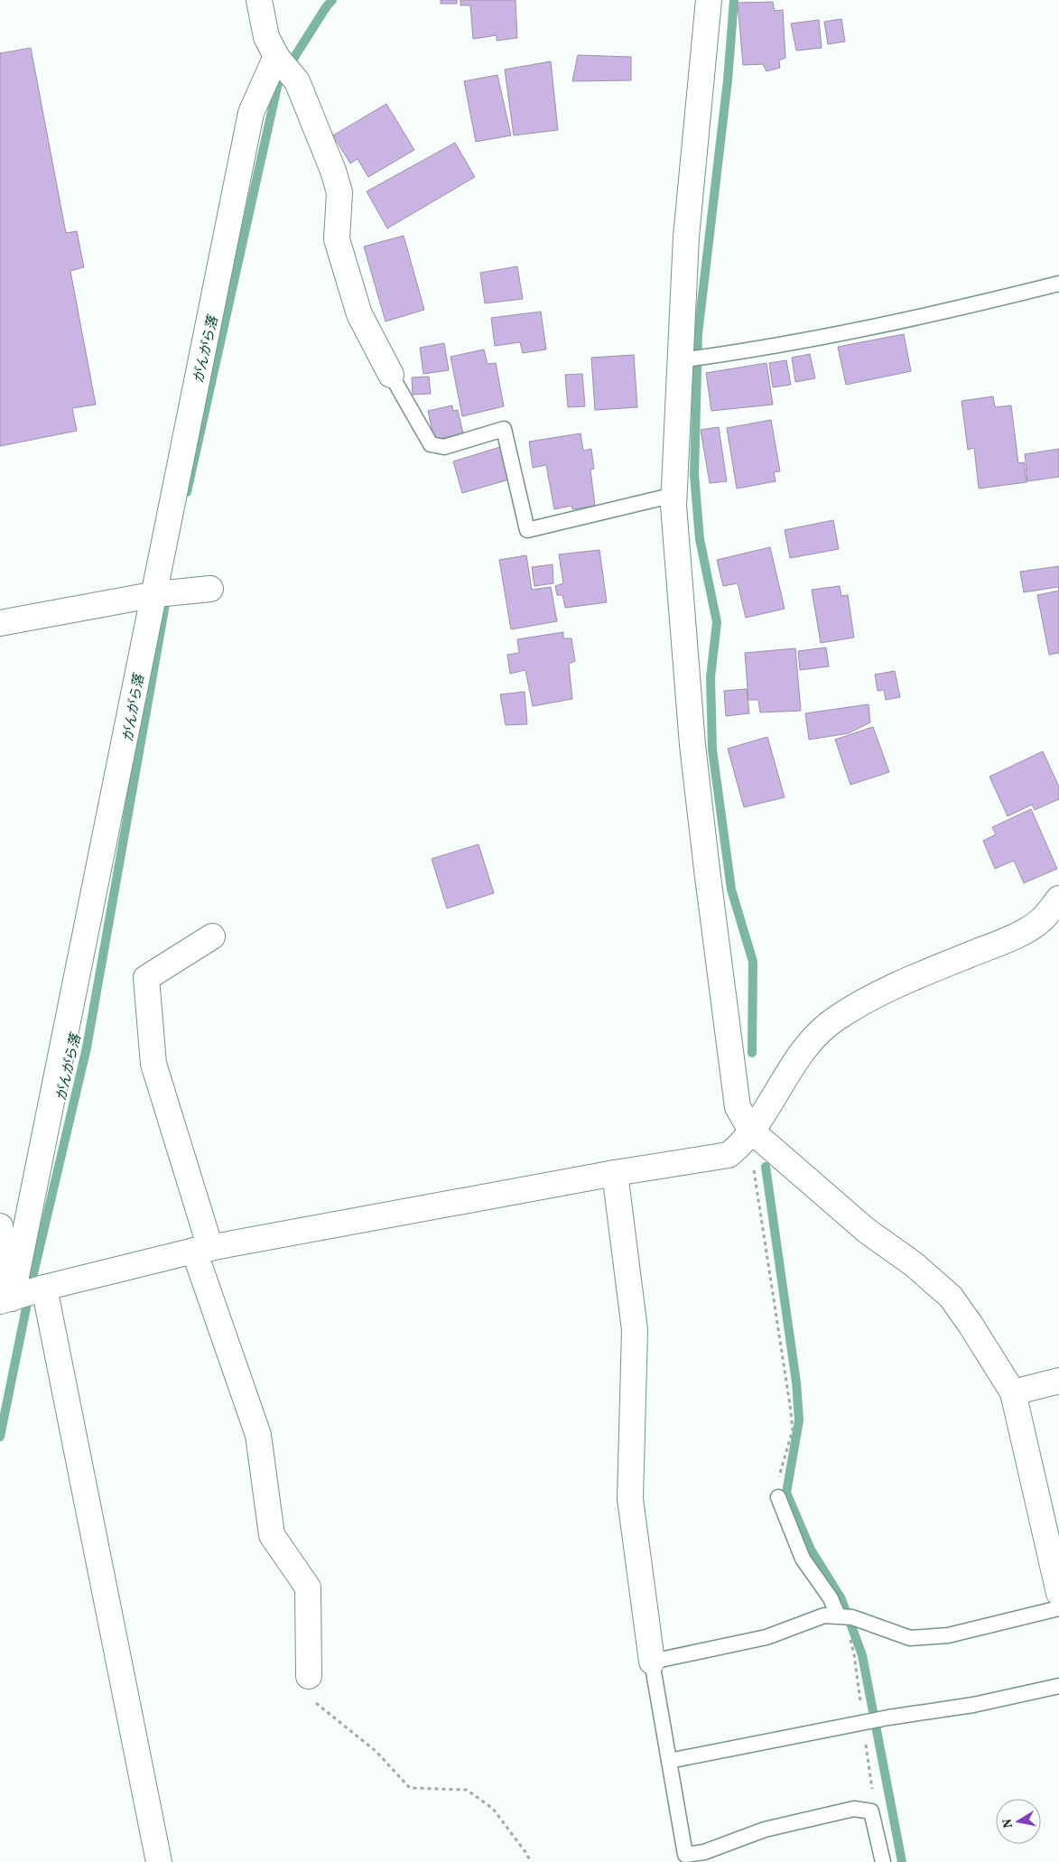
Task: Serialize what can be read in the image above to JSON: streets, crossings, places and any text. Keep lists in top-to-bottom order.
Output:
{
  "water": ["がんがら落"],
  "north": "left"
}
